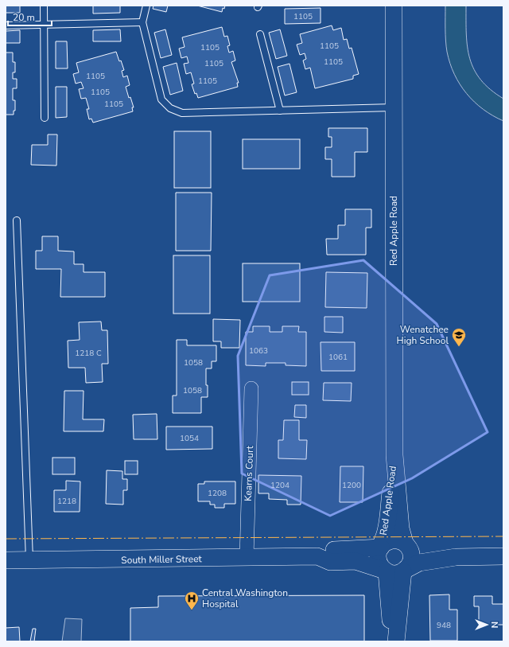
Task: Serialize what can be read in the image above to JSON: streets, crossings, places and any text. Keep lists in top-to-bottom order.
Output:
{
  "streets": {
    "street": ["Red Apple Road", "Kearns Court", "South Miller Street"]
  },
  "crossings": [
    ["Red Apple Road", "South Miller Street"],
    ["Kearns Court", "South Miller Street"]
  ],
  "places": {
    "school or university": ["Wenatchee High School"],
    "hospital": ["Central Washington Hospital"]
  },
  "house_numbers": [
    "1105",
    "1105",
    "1105",
    "1105",
    "1105",
    "1105",
    "1105",
    "1105",
    "1105",
    "1063",
    "1218 C",
    "1061",
    "1058",
    "1058",
    "1054",
    "1204",
    "1200",
    "1208",
    "1218",
    "948"
  ],
  "scale_bar": "20 m",
  "north": "right"
}
